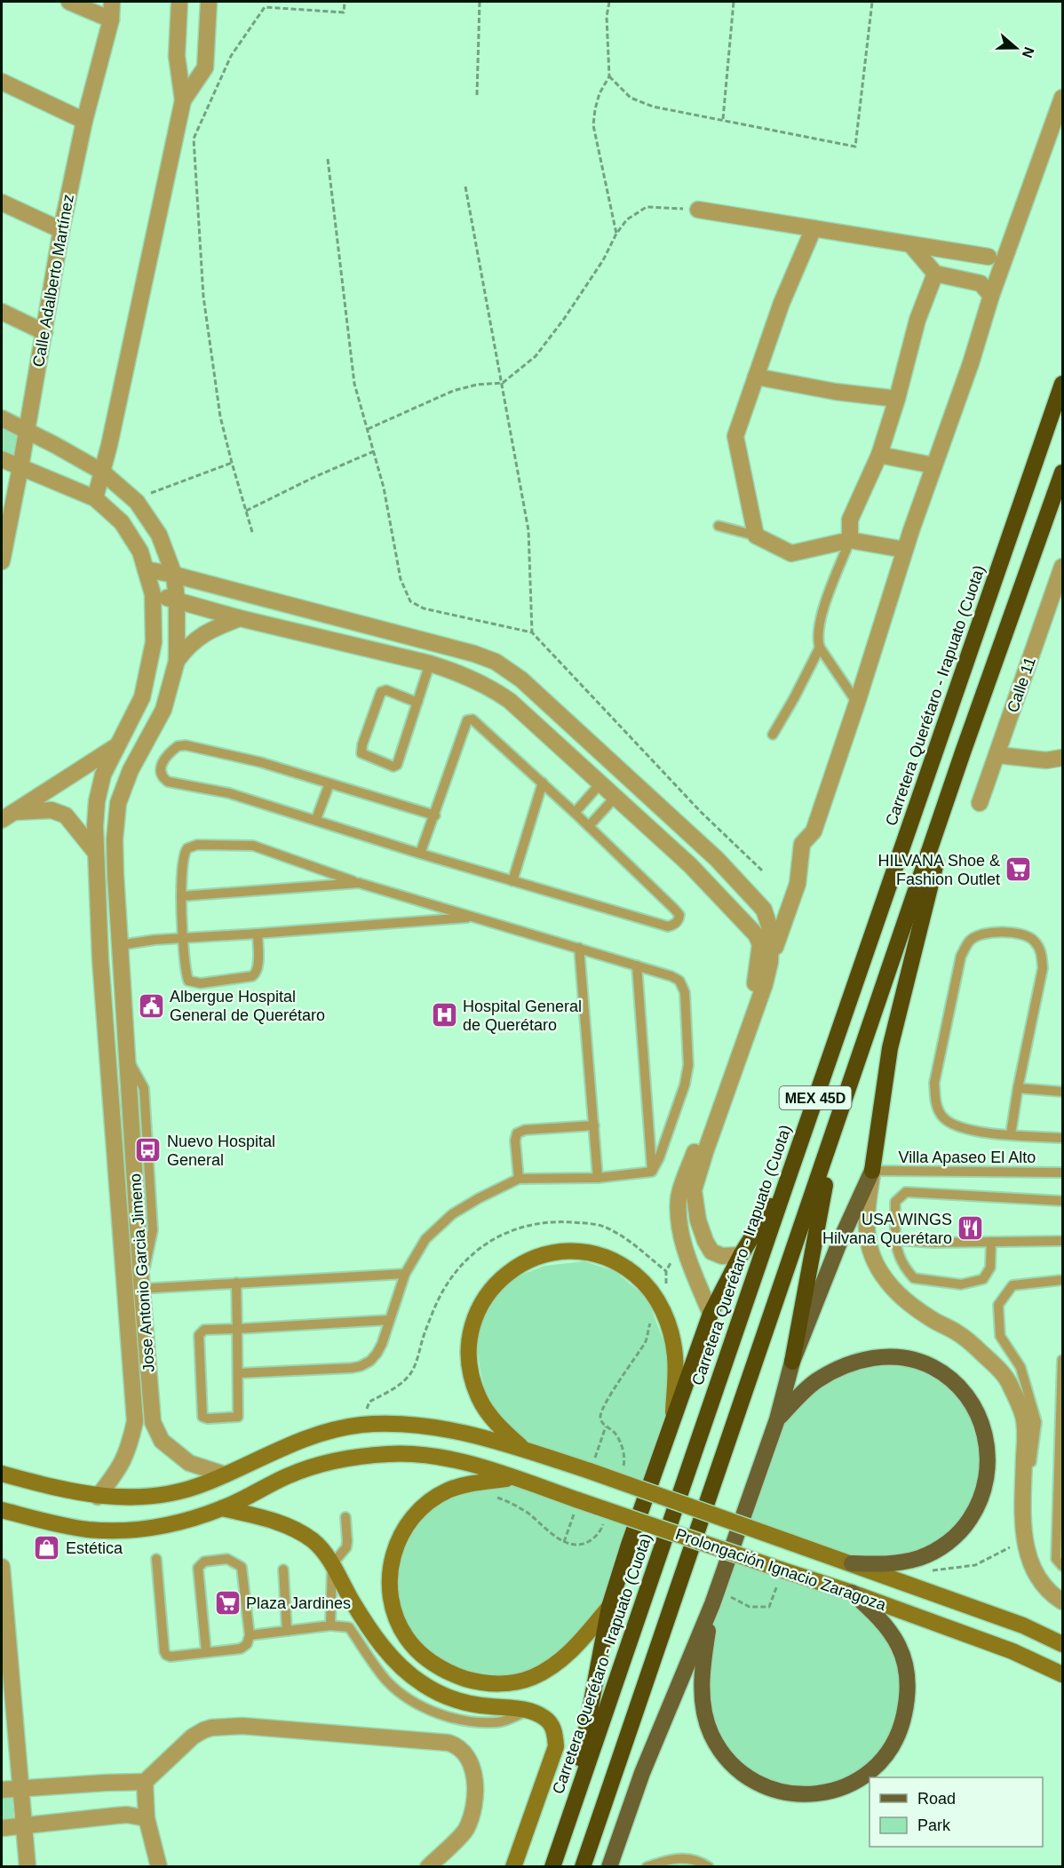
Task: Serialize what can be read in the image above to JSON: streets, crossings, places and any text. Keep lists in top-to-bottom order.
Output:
{
  "streets": {
    "highway": ["Carretera Querétaro - Irapuato (Cuota)", "MEX 45D"],
    "main road": ["Prolongación Ignacio Zaragoza"],
    "street": ["Calle Adalberto Martínez", "Calle 11", "Jose Antonio Garcia Jimeno"],
    "lane": ["Villa Apaseo El Alto"]
  },
  "crossings": [
    ["Calle Adalberto Martínez", "Jose Antonio Garcia Jimeno"],
    ["Jose Antonio Garcia Jimeno", "Prolongación Ignacio Zaragoza"]
  ],
  "places": {
    "supermarket": ["HILVANA Shoe & Fashion Outlet", "Plaza Jardines"],
    "public building": ["Albergue Hospital General de Querétaro"],
    "hospital": ["Hospital General de Querétaro"],
    "bus stop": ["Nuevo Hospital General"],
    "restaurant": ["USA WINGS Hilvana Querétaro"],
    "shop": ["Estética"]
  },
  "legend": ["Road", "Park"],
  "north": "right"
}
